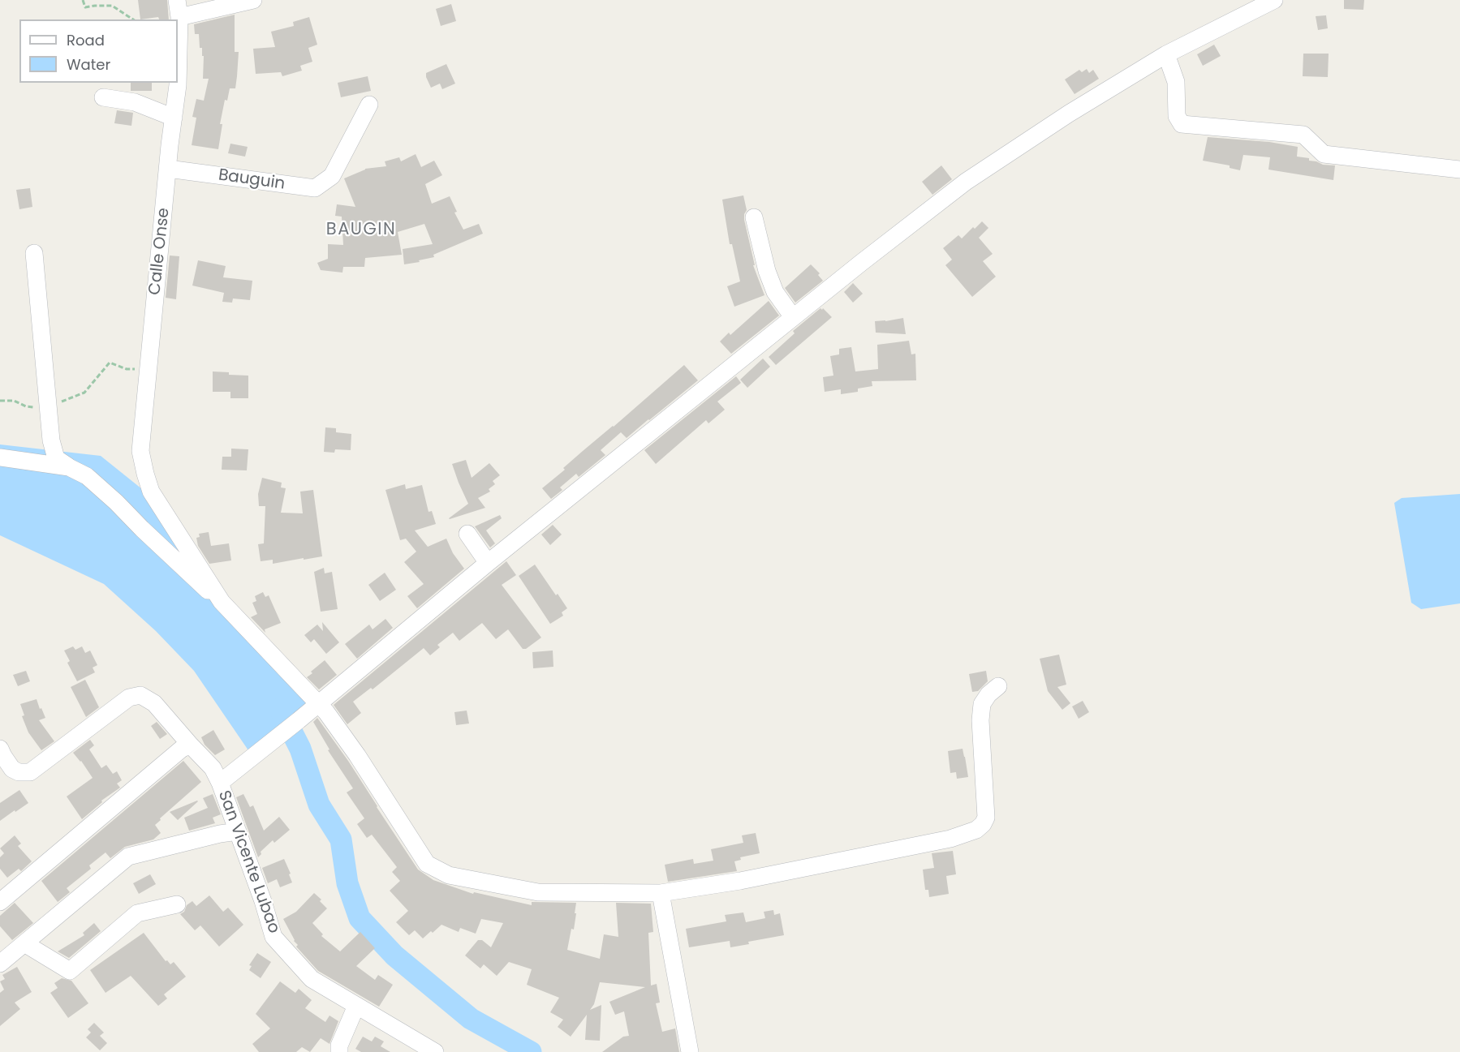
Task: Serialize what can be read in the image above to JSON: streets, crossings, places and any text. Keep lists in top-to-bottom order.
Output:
{
  "streets": {
    "street": ["Bauguin", "Calle Onse", "San Vicente Lubao"]
  },
  "crossings": [
    ["Bauguin", "Calle Onse"]
  ],
  "districts": ["BAUGIN"],
  "legend": ["Road", "Water"]
}
